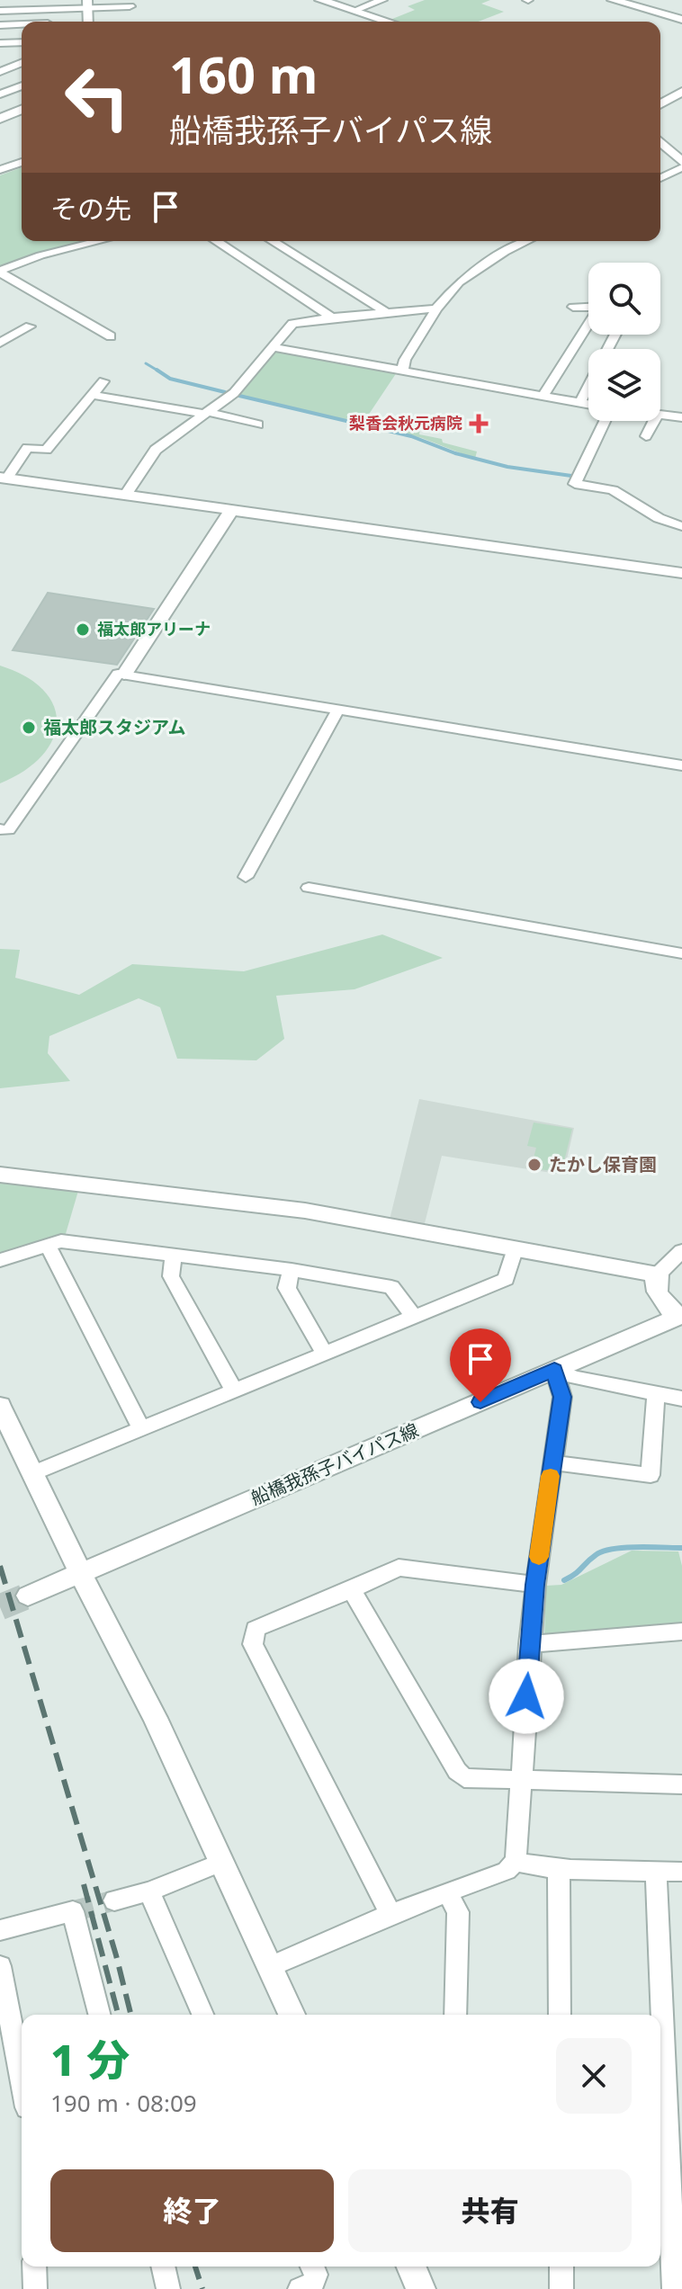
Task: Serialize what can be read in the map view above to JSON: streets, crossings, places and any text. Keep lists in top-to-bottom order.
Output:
{
  "streets": {
    "street": ["船橋我孫子バイパス線"]
  },
  "places": {
    "health": ["梨香会秋元病院"],
    "other": ["福太郎アリーナ", "福太郎スタジアム", "たかし保育園"]
  },
  "page": {
    "turn": ["160 m", "船橋我孫子バイパス線"],
    "then": "その先",
    "heading": ["1 分", "190 m · 08:09"],
    "buttons": ["終了", "共有"]
  }
}
